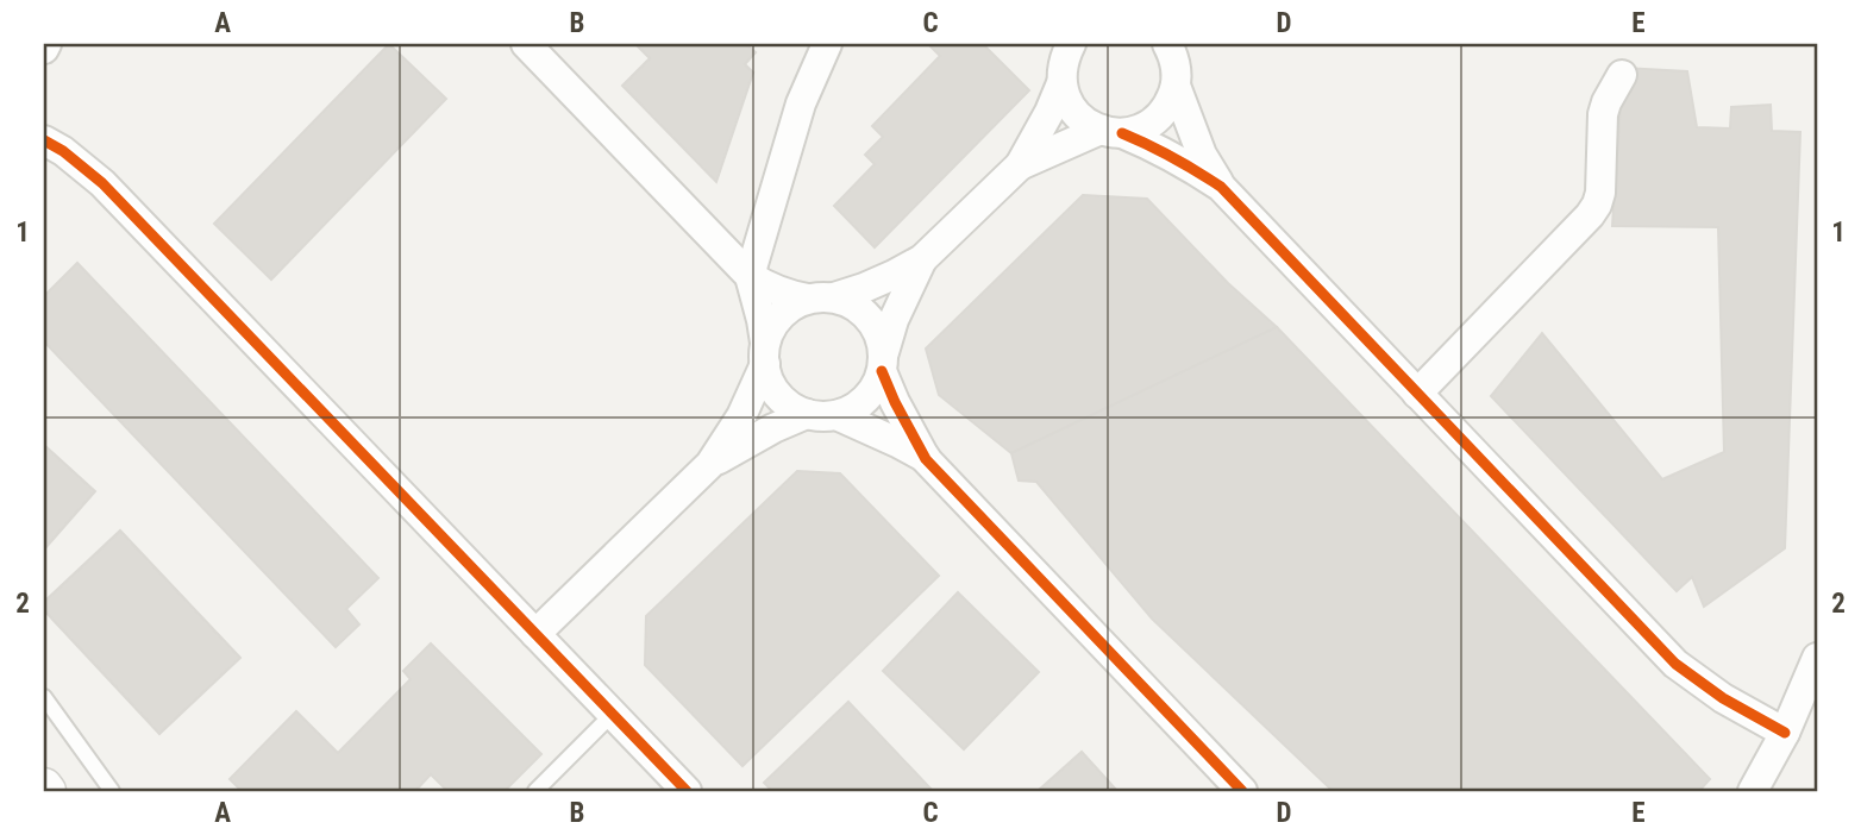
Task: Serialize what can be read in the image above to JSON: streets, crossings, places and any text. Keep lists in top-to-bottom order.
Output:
{
  "grid": {
    "columns": [
      "A",
      "B",
      "C",
      "D",
      "E"
    ],
    "rows": ["1", "2"]
  }
}
